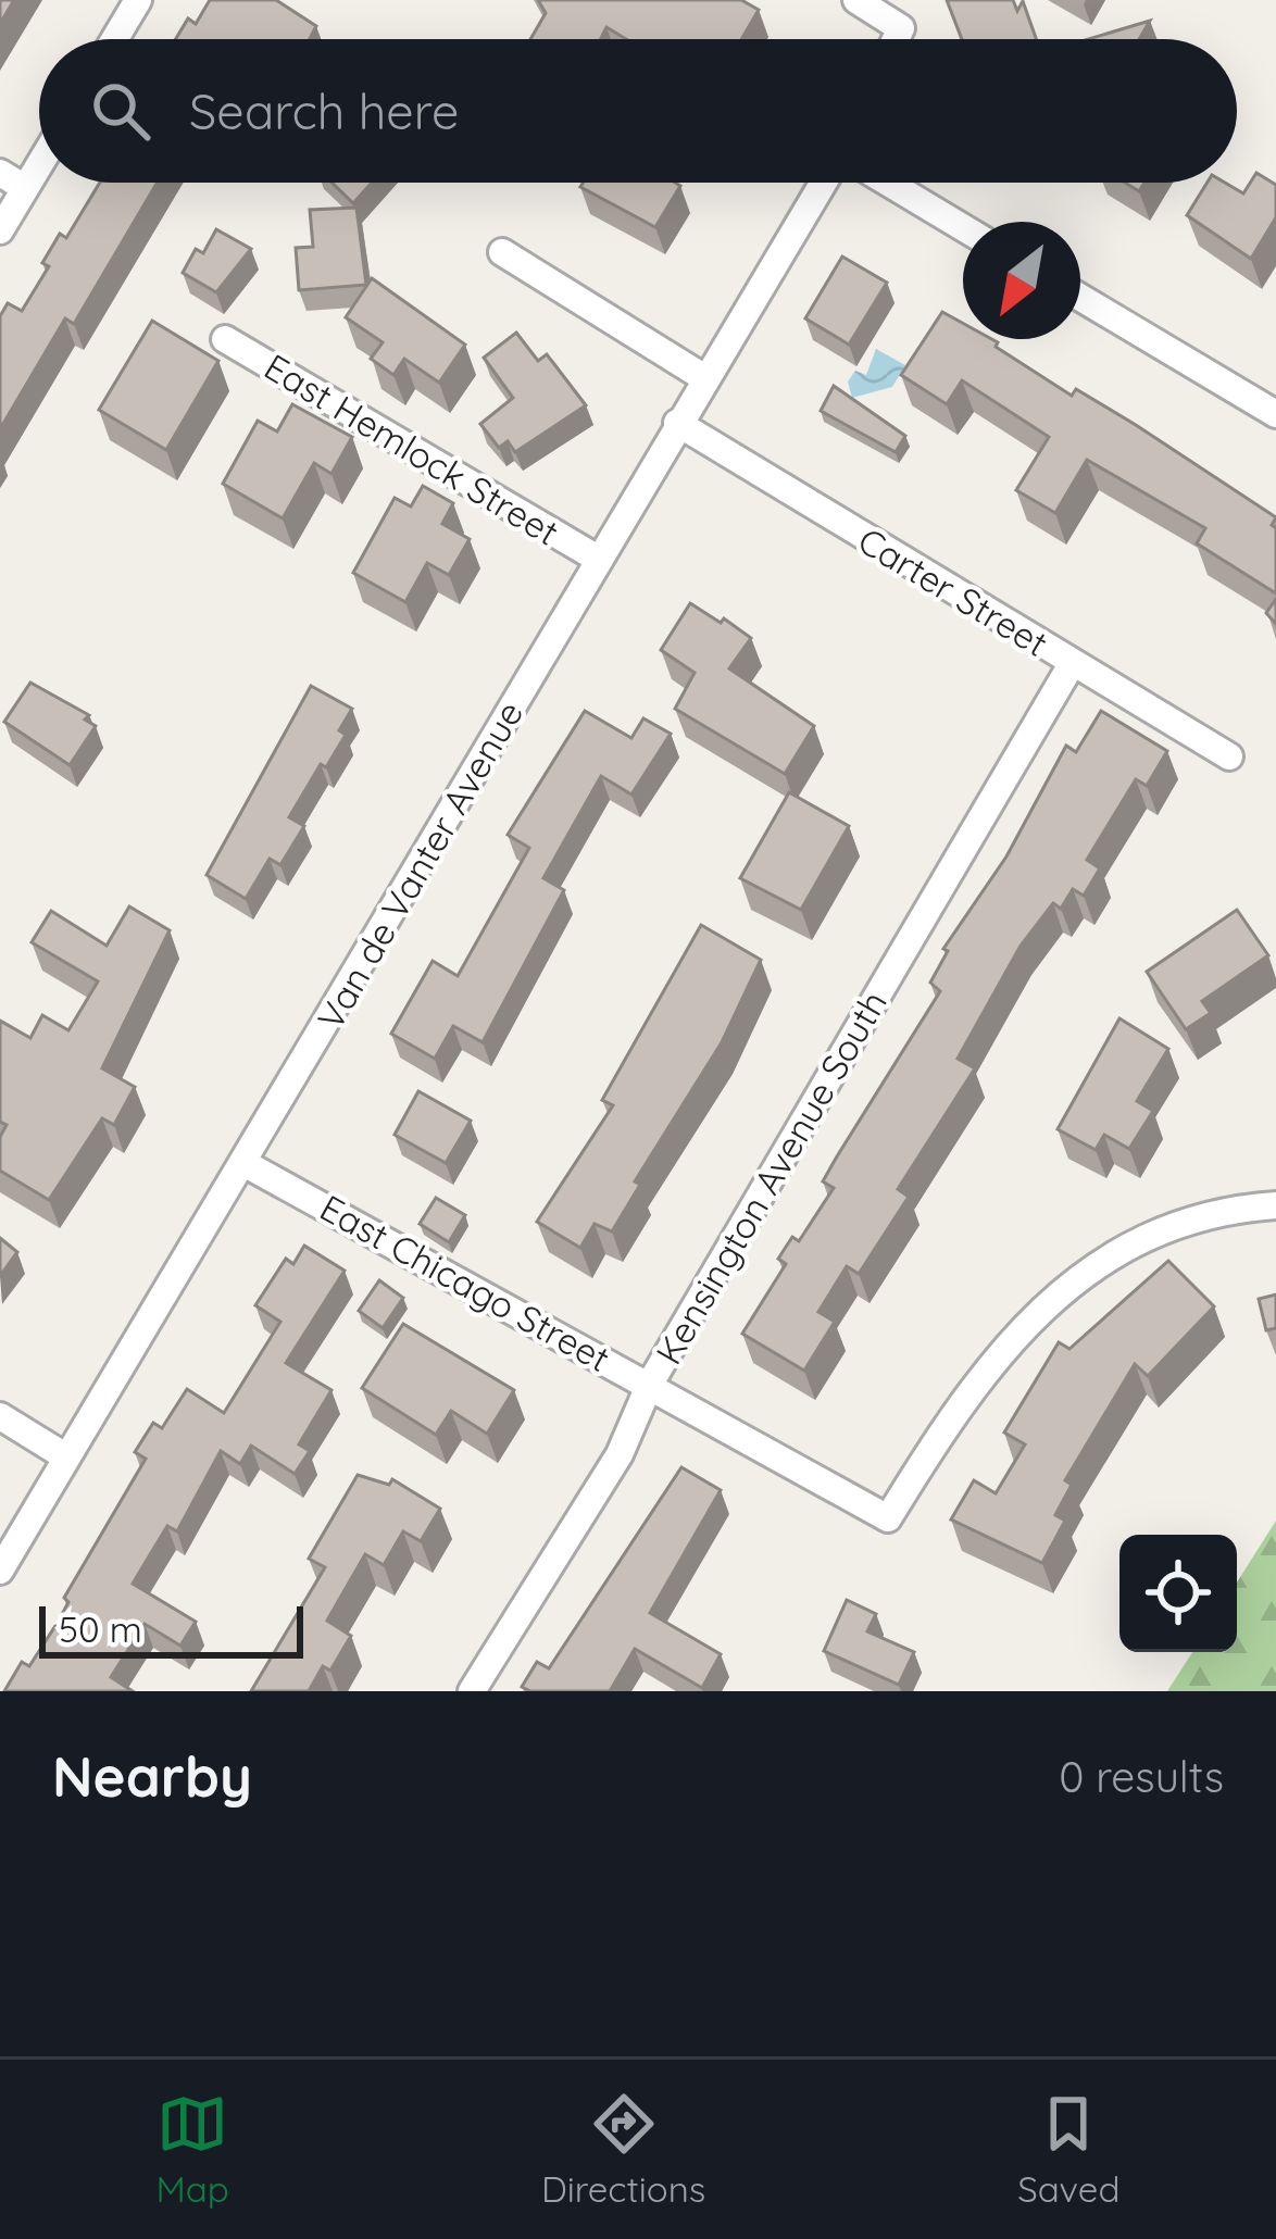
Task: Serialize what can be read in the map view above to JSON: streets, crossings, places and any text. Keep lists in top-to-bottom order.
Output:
{
  "streets": {
    "street": [
      "East Hemlock Street",
      "Carter Street",
      "Van de Vanter Avenue",
      "Kensington Avenue South",
      "East Chicago Street"
    ]
  },
  "crossings": [
    ["East Hemlock Street", "Van de Vanter Avenue"],
    ["Carter Street", "Van de Vanter Avenue"],
    ["Carter Street", "Kensington Avenue South"],
    ["Van de Vanter Avenue", "East Chicago Street"],
    ["Kensington Avenue South", "East Chicago Street"]
  ],
  "scale_bar": "50 m",
  "north": "bottom left",
  "page": {
    "search": "Search here",
    "scale": "50 m",
    "heading": ["Nearby", "0 results"],
    "nav": ["Map", "Directions", "Saved"]
  }
}
